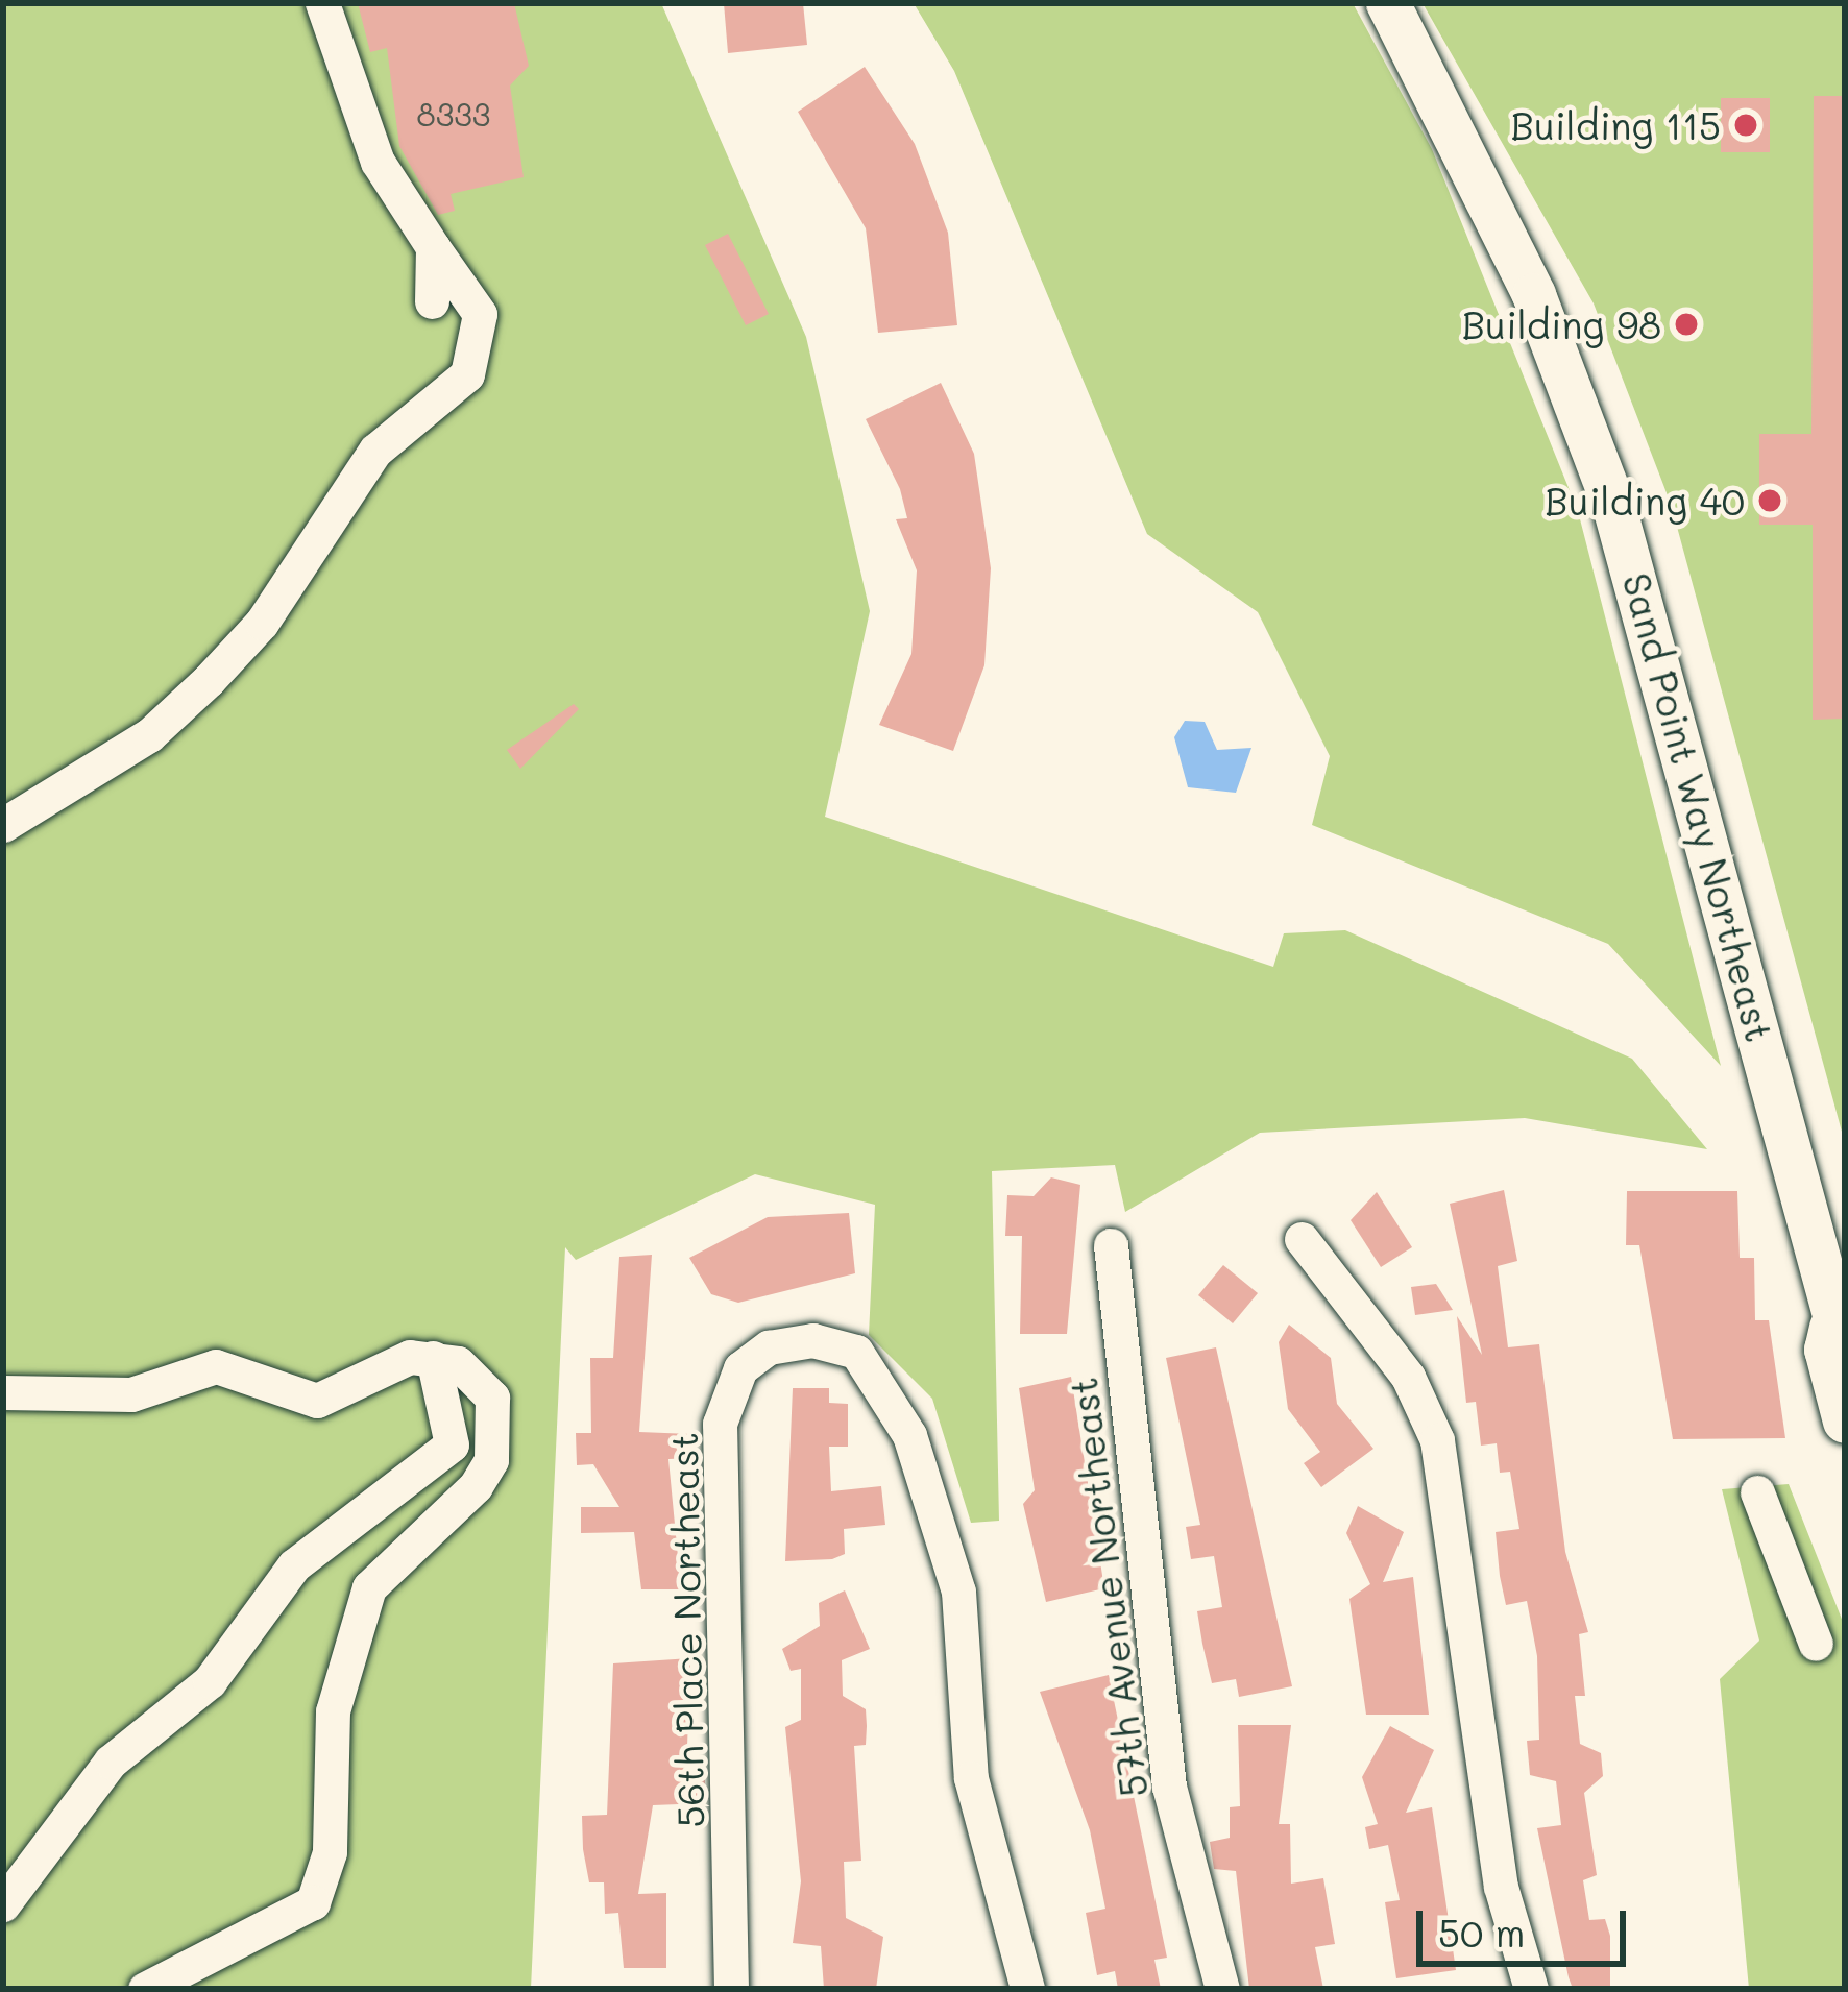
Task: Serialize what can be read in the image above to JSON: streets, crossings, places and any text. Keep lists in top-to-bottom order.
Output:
{
  "streets": {
    "main road": ["Sand Point Way Northeast"],
    "street": ["57th Avenue Northeast", "56th Place Northeast"]
  },
  "places": ["Building 115", "Building 98", "Building 40"],
  "house_numbers": ["8333"],
  "scale_bar": "50 m"
}
